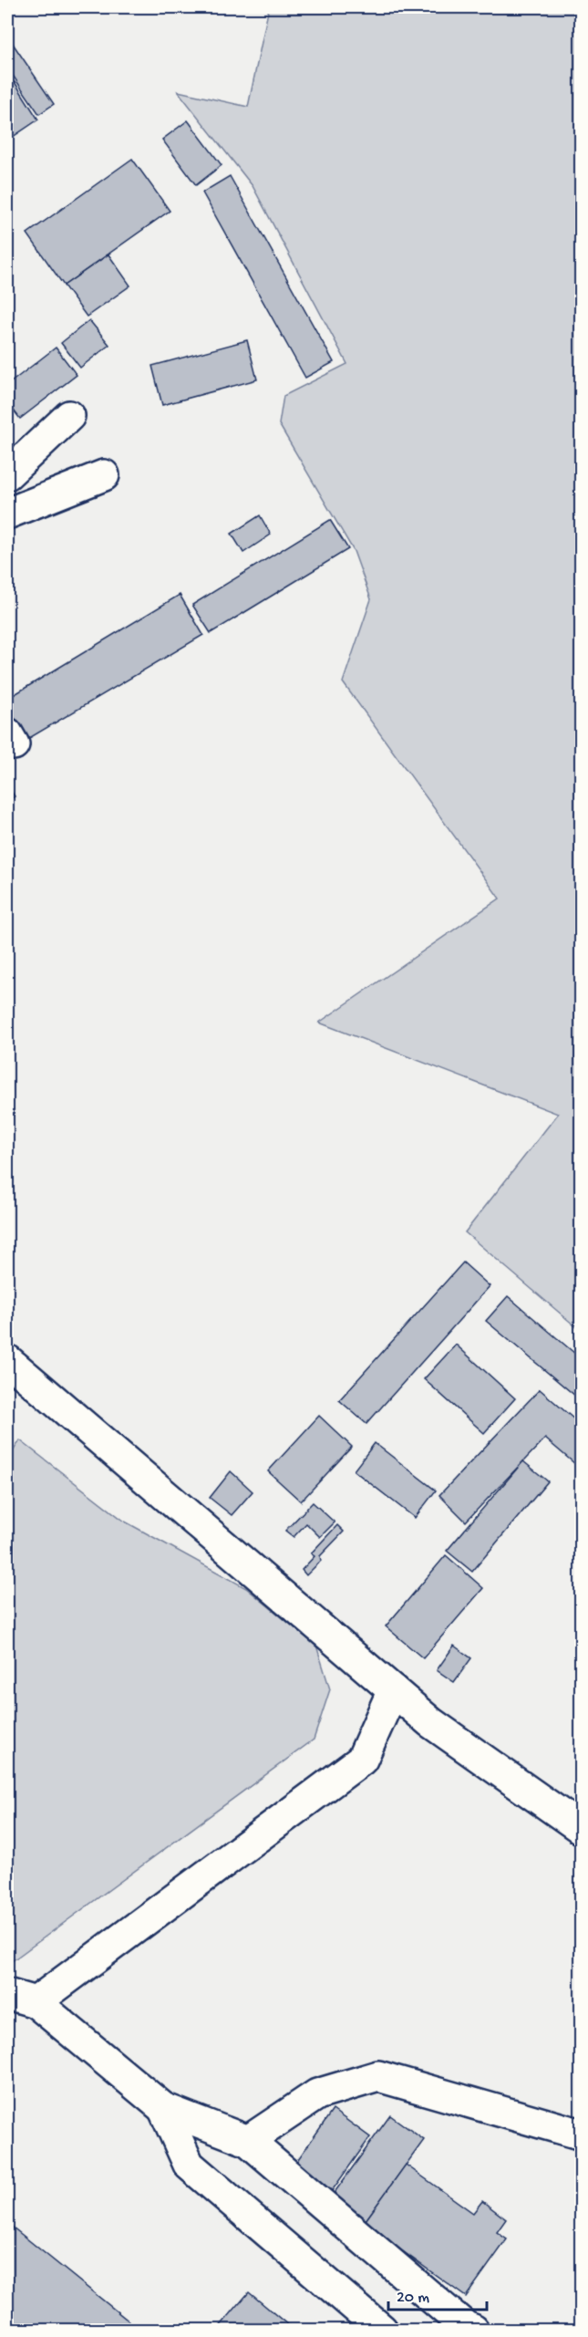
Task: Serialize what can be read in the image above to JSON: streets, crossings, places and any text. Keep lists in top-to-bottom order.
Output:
{
  "scale_bar": "20 m"
}
